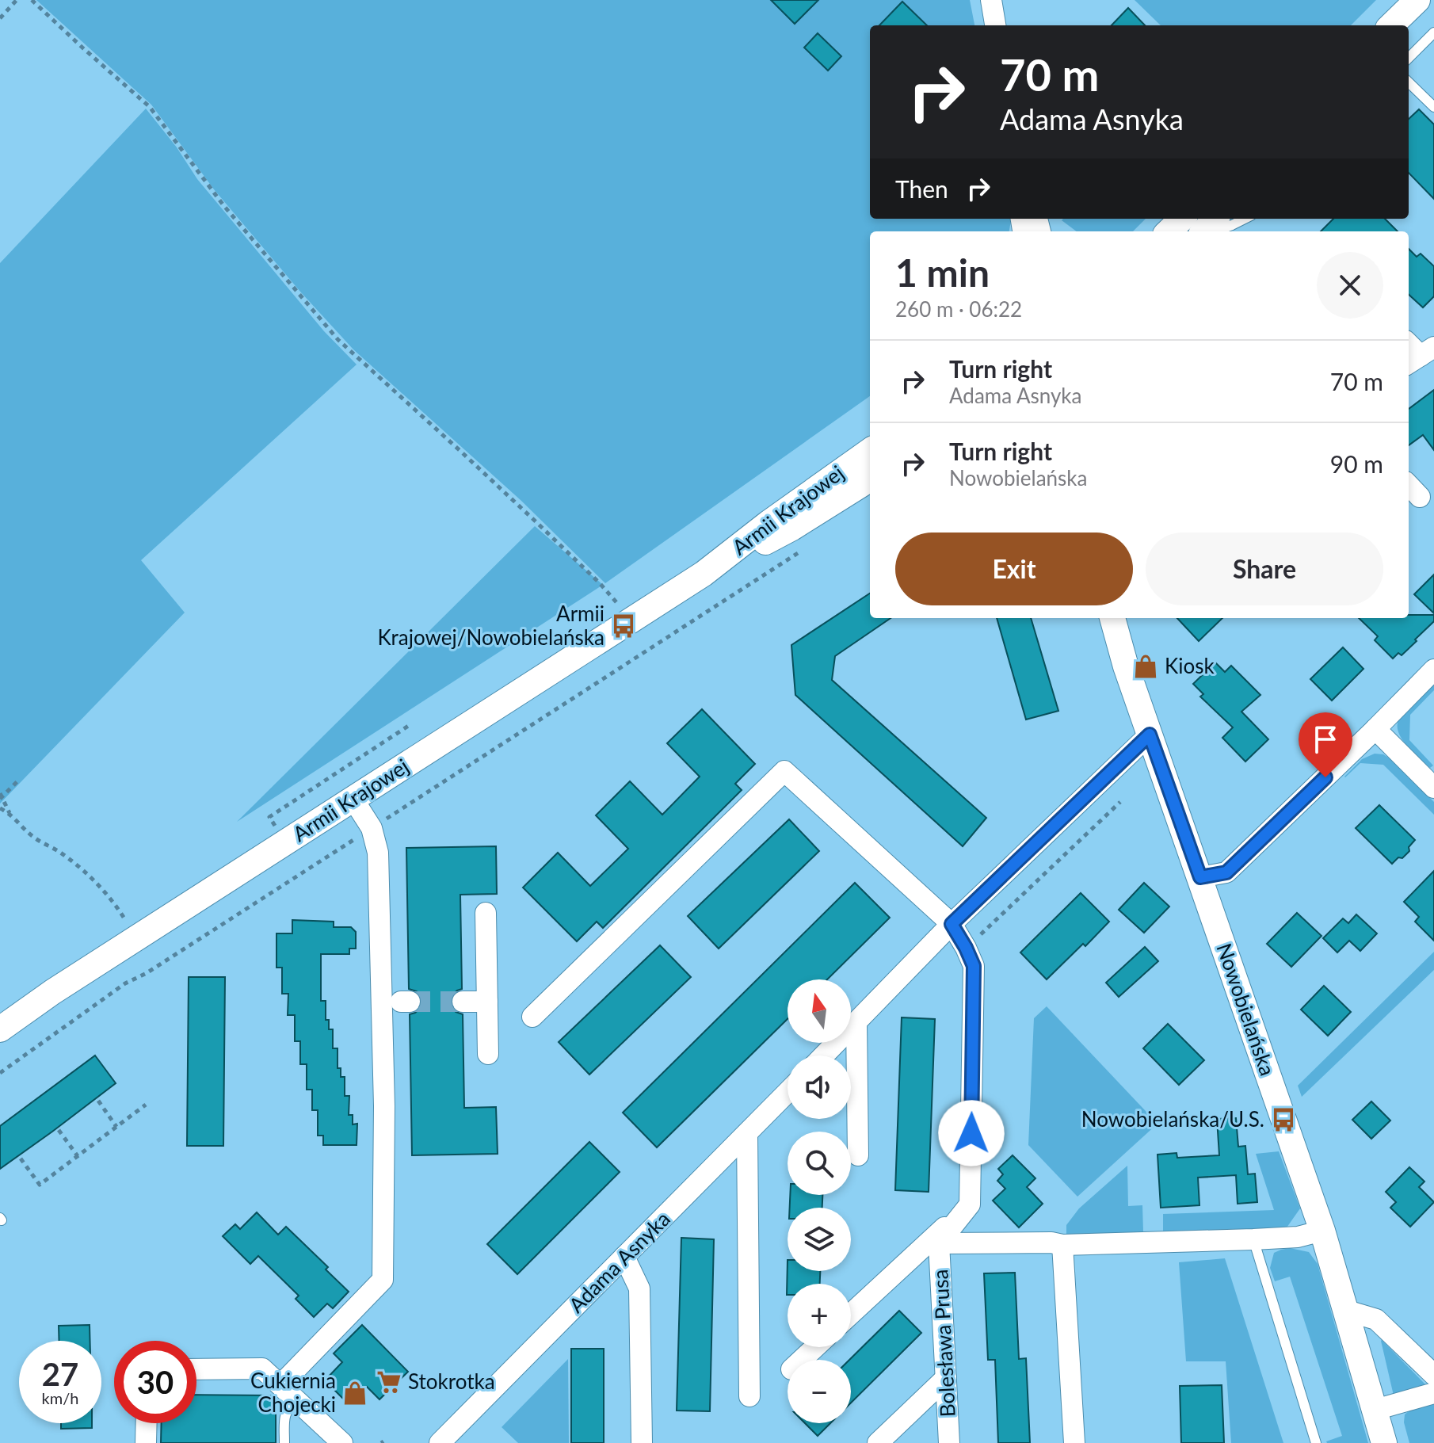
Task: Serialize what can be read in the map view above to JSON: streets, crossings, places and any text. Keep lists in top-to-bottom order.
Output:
{
  "streets": {
    "street": [
      "Armii Krajowej",
      "Nowobielańska",
      "Adama Asnyka",
      "Bolesława Prusa"
    ]
  },
  "places": {
    "bus stop": ["Armii Krajowej/Nowobielańska", "Nowobielańska/U.S."],
    "shop": ["Kiosk", "Cukiernia Chojecki"],
    "supermarket": ["Stokrotka"]
  },
  "north": "top",
  "page": {
    "turn": ["70 m", "Adama Asnyka"],
    "then": "Then",
    "heading": ["1 min", "260 m · 06:22"],
    "list": [
      {
        "name": "Turn right",
        "note": "Adama Asnyka",
        "value": "70 m"
      },
      {
        "name": "Turn right",
        "note": "Nowobielańska",
        "value": "90 m"
      }
    ],
    "buttons": ["Exit", "Share"],
    "map_buttons": ["+", "−"],
    "speed": "27 km/h",
    "limit": "30"
  }
}
